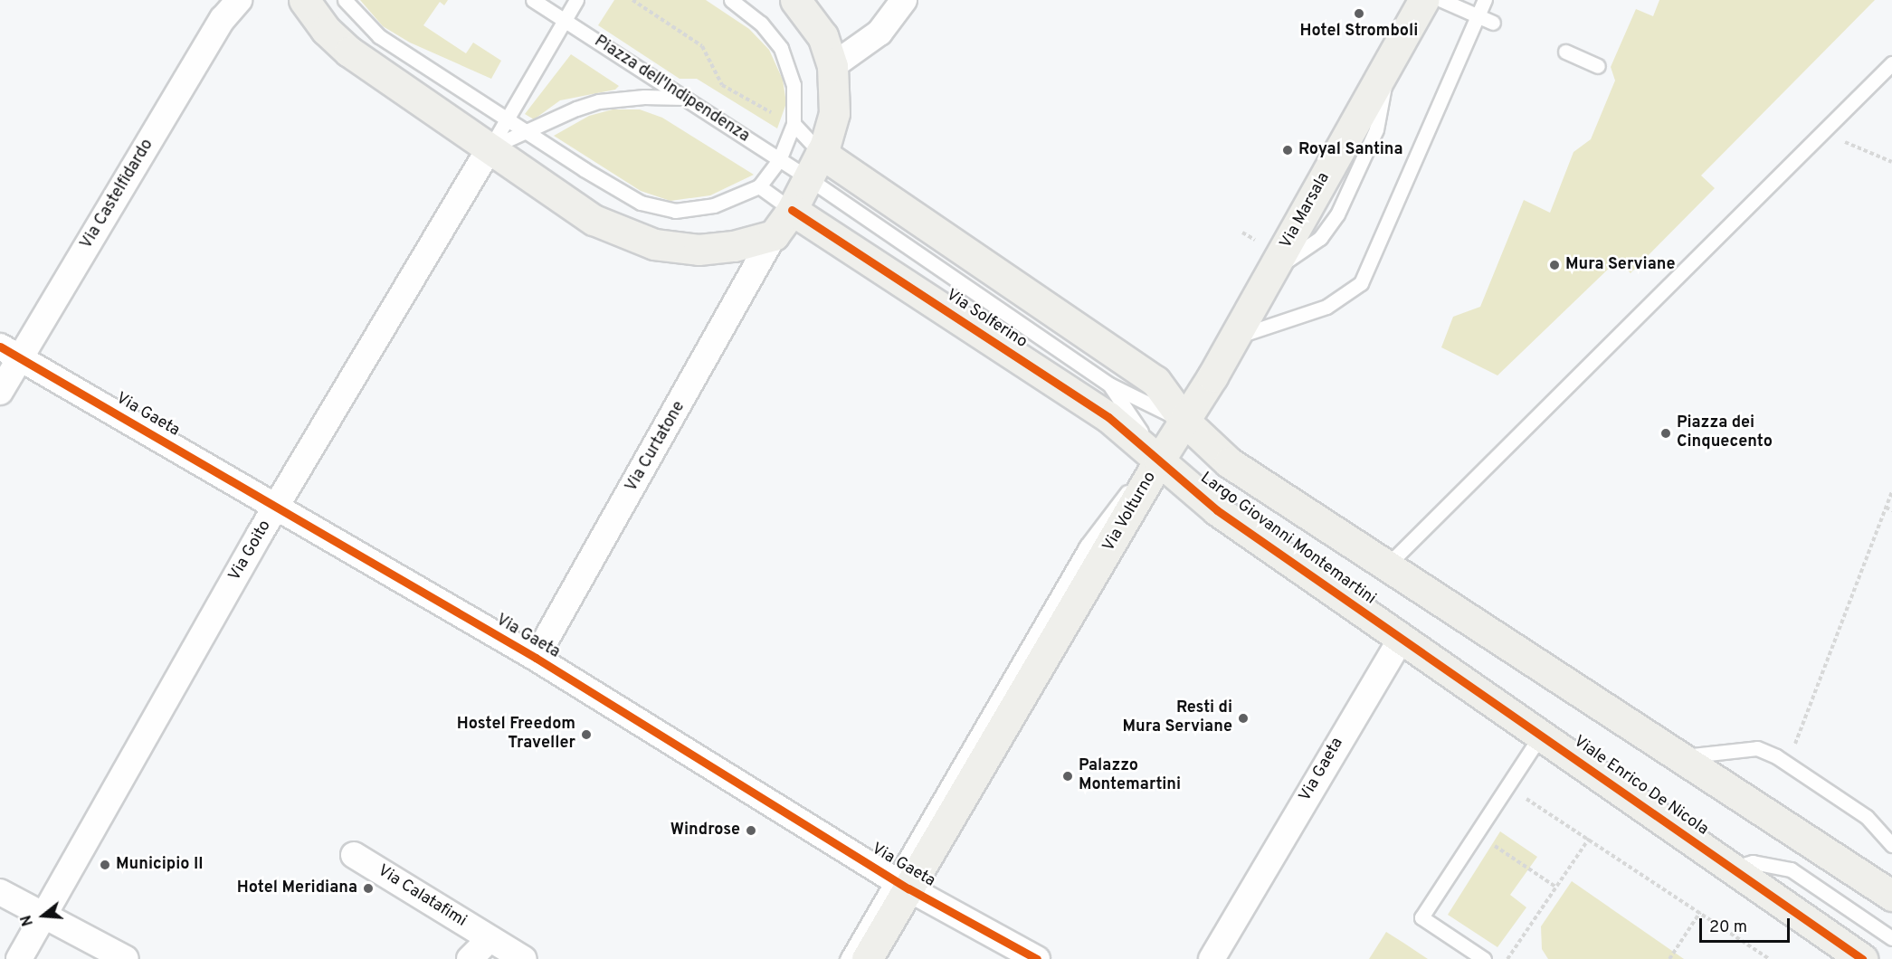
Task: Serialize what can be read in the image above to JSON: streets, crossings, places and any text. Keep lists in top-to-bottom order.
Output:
{
  "streets": {
    "street": [
      "Via Castelfidardo",
      "Via Marsala",
      "Via Solferino",
      "Via Gaeta",
      "Via Curtatone",
      "Via Volturno",
      "Largo Giovanni Montemartini",
      "Via Goito",
      "Viale Enrico De Nicola",
      "Via Calatafimi"
    ],
    "lane": ["Piazza dell'Indipendenza"]
  },
  "crossings": [
    ["Piazza dell'Indipendenza", "Via Solferino"],
    ["Via Castelfidardo", "Via Gaeta"],
    ["Via Marsala", "Via Solferino"],
    ["Via Marsala", "Largo Giovanni Montemartini"],
    ["Via Solferino", "Via Volturno"],
    ["Via Solferino", "Largo Giovanni Montemartini"],
    ["Via Gaeta", "Via Curtatone"],
    ["Via Gaeta", "Via Volturno"],
    ["Via Gaeta", "Largo Giovanni Montemartini"],
    ["Via Gaeta", "Via Goito"],
    ["Via Gaeta", "Viale Enrico De Nicola"],
    ["Via Volturno", "Largo Giovanni Montemartini"],
    ["Largo Giovanni Montemartini", "Viale Enrico De Nicola"]
  ],
  "places": [
    "Hotel Stromboli",
    "Royal Santina",
    "Mura Serviane",
    "Piazza dei Cinquecento",
    "Resti di Mura Serviane",
    "Hostel Freedom Traveller",
    "Palazzo Montemartini",
    "Windrose",
    "Municipio II",
    "Hotel Meridiana"
  ],
  "scale_bar": "20 m",
  "north": "left"
}
